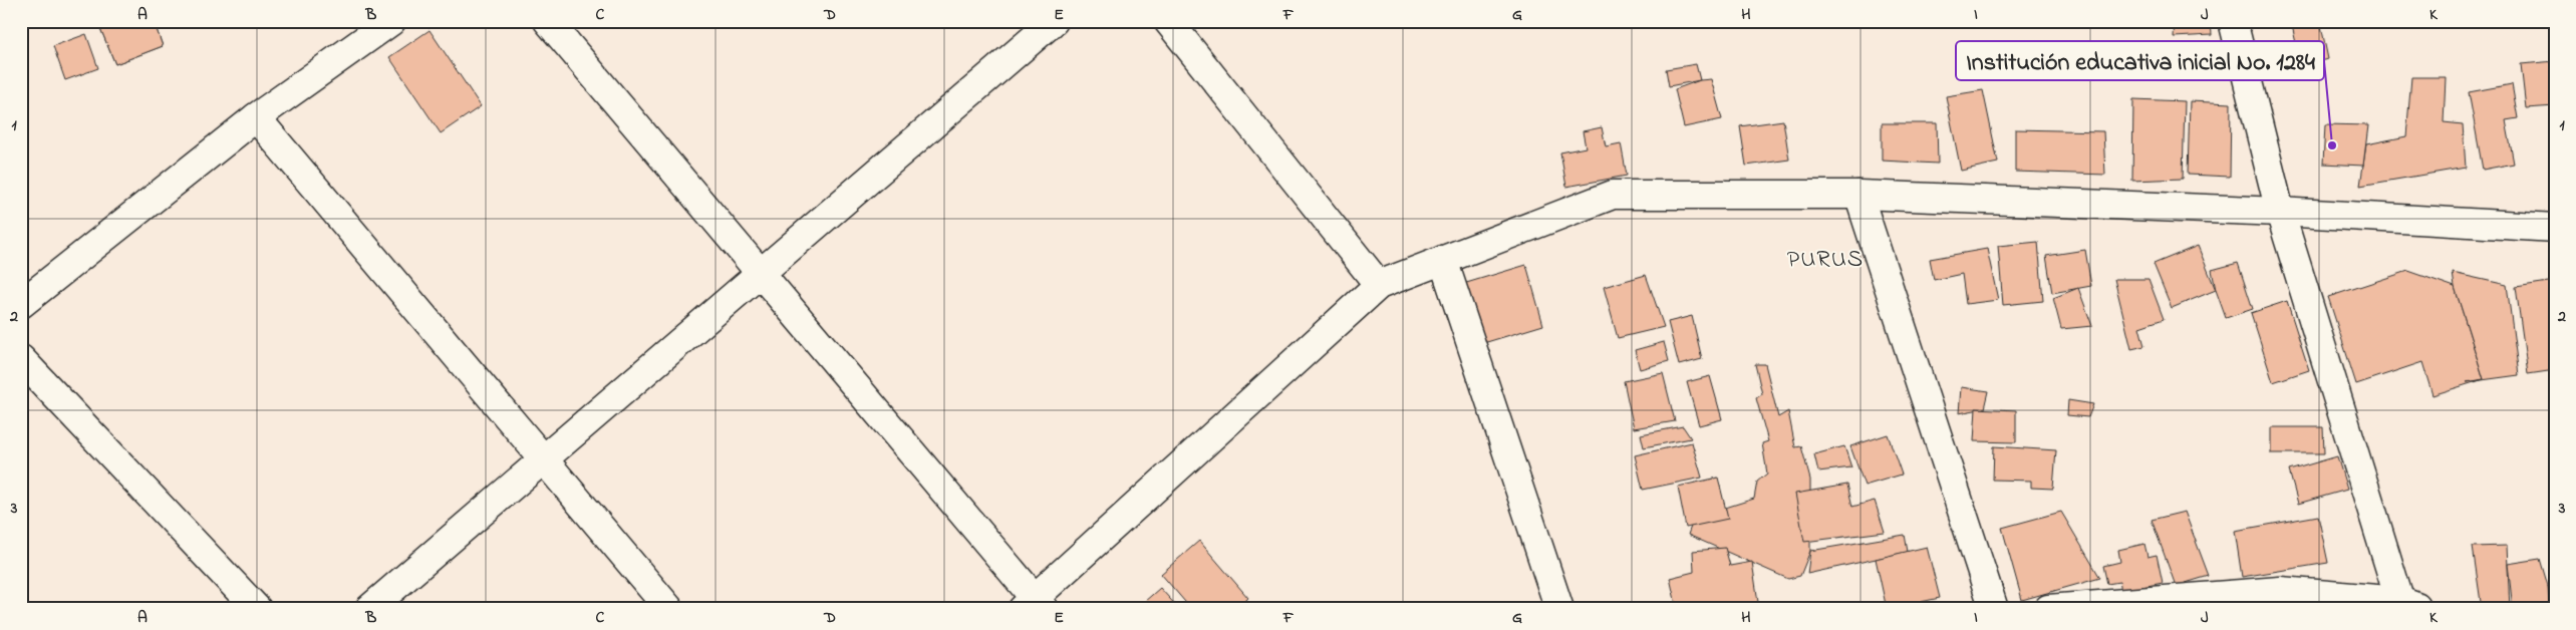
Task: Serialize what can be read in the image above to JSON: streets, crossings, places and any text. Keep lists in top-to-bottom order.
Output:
{
  "districts": ["PURUS"],
  "places": ["Institución educativa inicial No. 1284"],
  "grid": {
    "columns": [
      "A",
      "B",
      "C",
      "D",
      "E",
      "F",
      "G",
      "H",
      "I",
      "J",
      "K"
    ],
    "rows": ["1", "2", "3"]
  }
}
